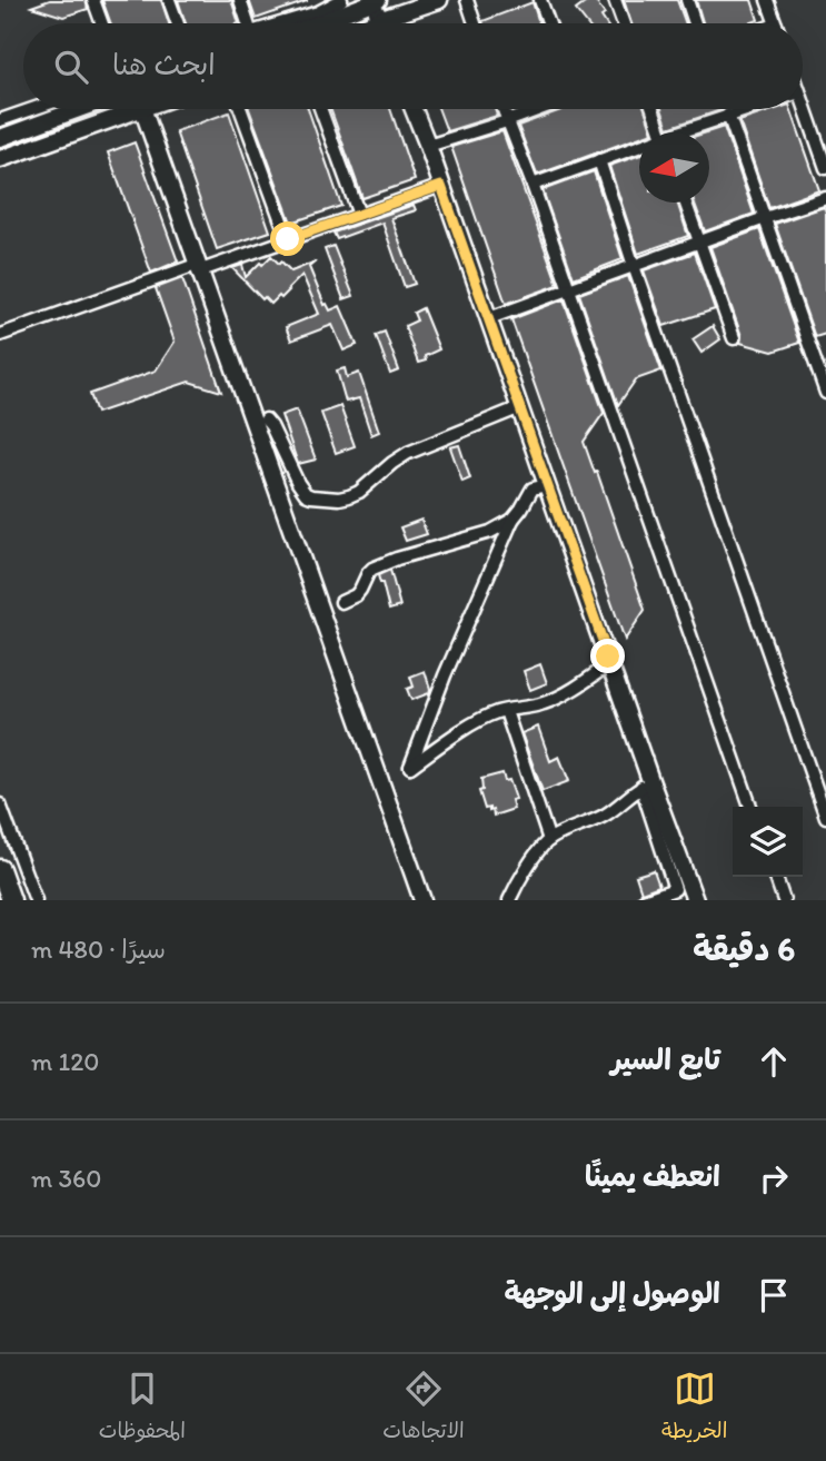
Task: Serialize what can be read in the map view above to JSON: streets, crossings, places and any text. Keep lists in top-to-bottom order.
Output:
{
  "north": "left",
  "page": {
    "search": "ابحث هنا",
    "heading": ["6 دقيقة", "سيرًا · 480 m"],
    "list": [
      ["تابع السير", "120 m"],
      ["انعطف يمينًا", "360 m"],
      "الوصول إلى الوجهة"
    ],
    "nav": ["الخريطة", "الاتجاهات", "المحفوظات"]
  }
}
